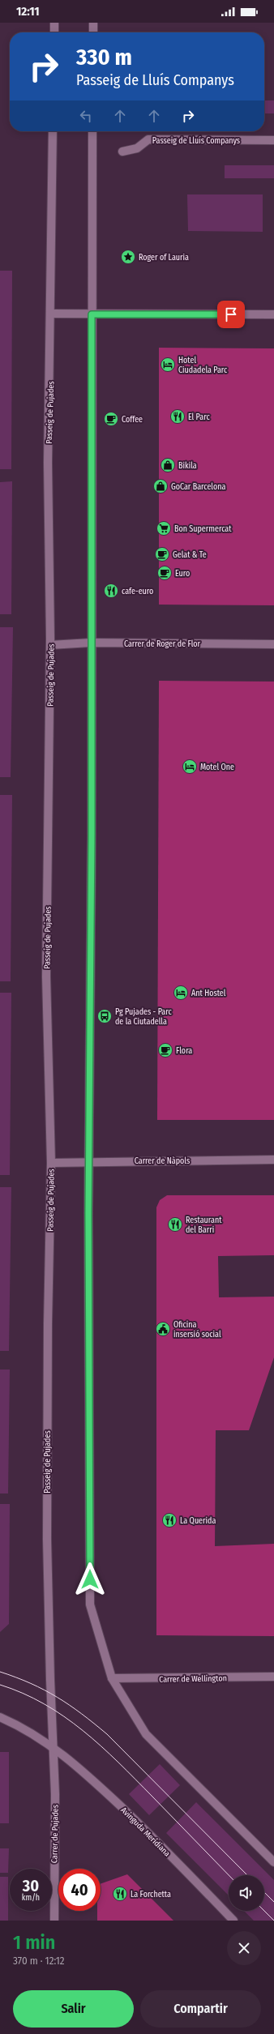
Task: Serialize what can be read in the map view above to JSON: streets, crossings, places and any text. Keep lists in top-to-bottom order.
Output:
{
  "streets": {
    "street": [
      "Passeig de Lluís Companys",
      "Passeig de Pujades",
      "Carrer de Roger de Flor",
      "Carrer de Nàpols",
      "Carrer de Wellington",
      "Avinguda Meridiana",
      "Carrer de Pujades"
    ]
  },
  "crossings": [
    ["Passeig de Pujades", "Carrer de Roger de Flor"],
    ["Passeig de Pujades", "Carrer de Nàpols"],
    ["Passeig de Pujades", "Avinguda Meridiana"],
    ["Passeig de Pujades", "Carrer de Pujades"],
    ["Avinguda Meridiana", "Carrer de Pujades"]
  ],
  "places": {
    "place": ["Roger of Lauria"],
    "hotel": ["Hotel Ciudadela Parc", "Motel One", "Ant Hostel"],
    "restaurant": [
      "El Parc",
      "cafe-euro",
      "Restaurant del Barri",
      "La Querida",
      "La Forchetta"
    ],
    "cafe": [
      "Coffee",
      "Gelat & Te",
      "Euro",
      "Flora"
    ],
    "shop": ["Bikila", "GoCar Barcelona"],
    "supermarket": ["Bon Supermercat"],
    "bus stop": ["Pg Pujades - Parc de la Ciutadella"],
    "public building": ["Oficina insersió social"]
  },
  "page": {
    "status": "12:11",
    "turn": ["330 m", "Passeig de Lluís Companys"],
    "speed": "30 km/h",
    "limit": "40",
    "heading": ["1 min", "370 m · 12:12"],
    "buttons": ["Salir", "Compartir"]
  }
}
